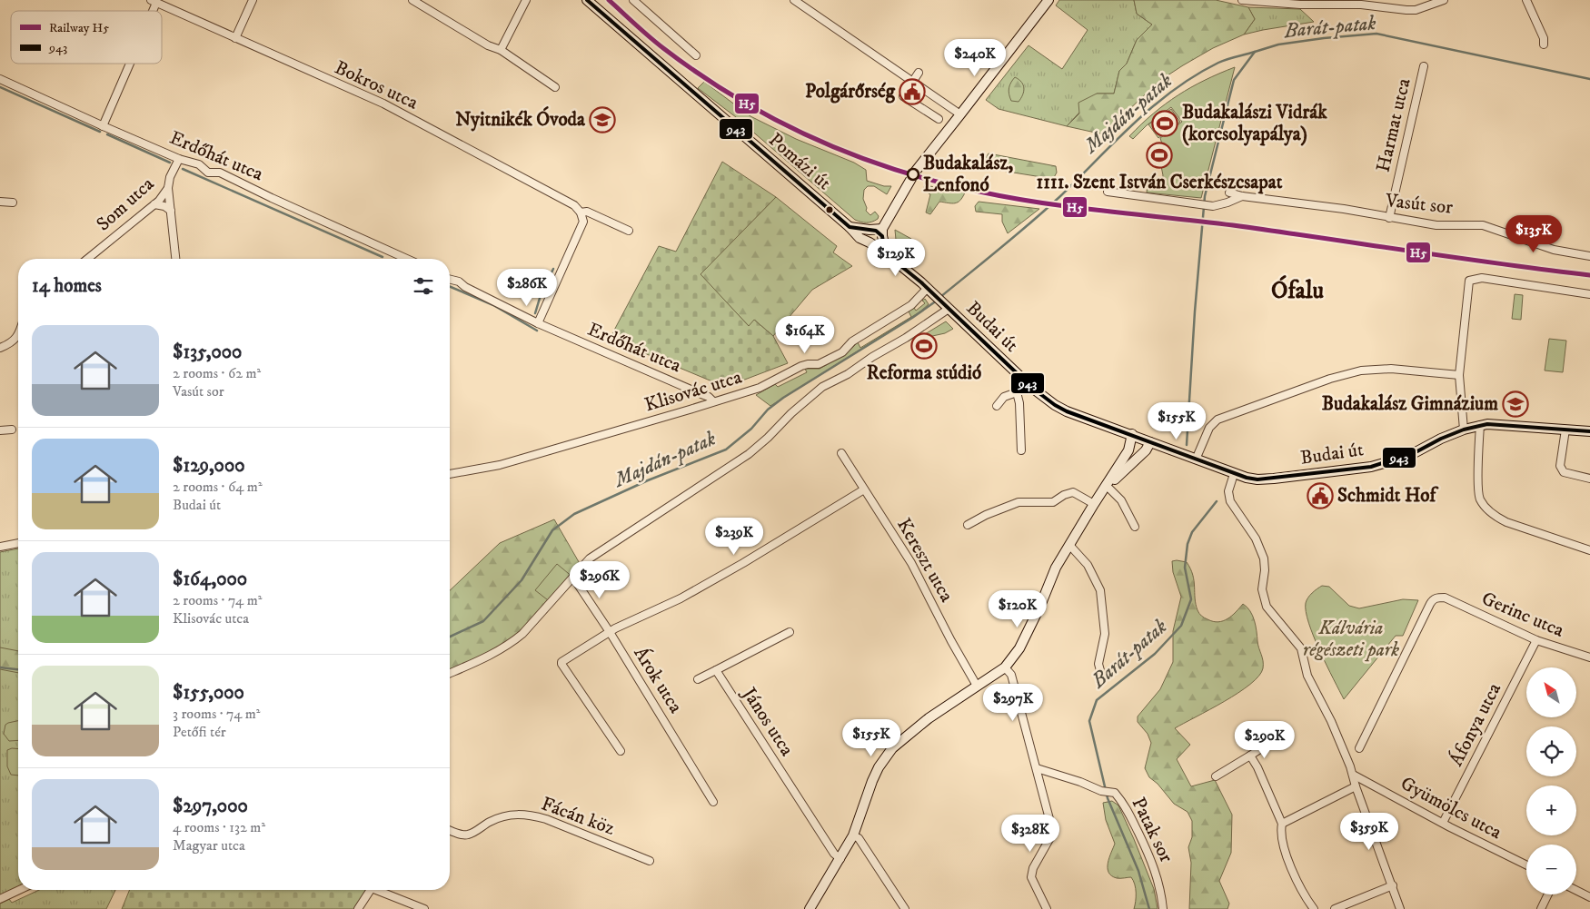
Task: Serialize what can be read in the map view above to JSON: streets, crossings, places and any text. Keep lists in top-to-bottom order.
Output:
{
  "streets": {
    "main road": ["Pomázi út", "Budai út"],
    "street": [
      "Bokros utca",
      "Harmat utca",
      "Erdőhát utca",
      "Som utca",
      "Vasút sor",
      "Klisovác utca",
      "Kereszt utca",
      "Gerinc utca",
      "Árok utca",
      "János utca",
      "Áfonya utca",
      "Gyümölcs utca",
      "Fácán köz",
      "Patak sor"
    ]
  },
  "crossings": [
    ["Harmat utca", "Vasút sor"],
    ["Erdőhát utca", "Som utca"],
    ["Erdőhát utca", "Klisovác utca"],
    ["Pomázi út", "Budai út"],
    ["Budai út", "Klisovác utca"],
    ["Gerinc utca", "Áfonya utca"],
    ["Áfonya utca", "Gyümölcs utca"]
  ],
  "districts": ["Ófalu"],
  "water": ["Barát-patak", "Majdán-patak"],
  "parks": ["Kálvária régészeti park"],
  "places": {
    "public building": ["Polgárőrség", "Schmidt Hof"],
    "school or university": ["Nyitnikék Óvoda", "Budakalász Gimnázium"],
    "sports": ["Budakalászi Vidrák (korcsolyapálya)", "1111. Szent István Cserkészcsapat", "Reforma stúdió"],
    "other": ["Budakalász, Lenfonó"]
  },
  "lines": ["rail line H5", "transit line 943"],
  "legend": ["Railway H5", "943"],
  "north": "top left",
  "page": {
    "price": [
      "$240K",
      "$135K",
      "$129K",
      "$286K",
      "$164K",
      "$155K",
      "$239K",
      "$296K",
      "$120K",
      "$297K",
      "$155K",
      "$290K",
      "$359K",
      "$328K"
    ],
    "heading": "14 homes",
    "list": [
      {
        "name": "$135,000",
        "note": "2 rooms · 62 m² · Vasút sor"
      },
      {
        "name": "$129,000",
        "note": "2 rooms · 64 m² · Budai út"
      },
      {
        "name": "$164,000",
        "note": "2 rooms · 74 m² · Klisovác utca"
      },
      {
        "name": "$155,000",
        "note": "3 rooms · 74 m² · Petőfi tér"
      },
      {
        "name": "$297,000",
        "note": "4 rooms · 132 m² · Magyar utca"
      }
    ],
    "map_buttons": ["+", "−"]
  }
}
